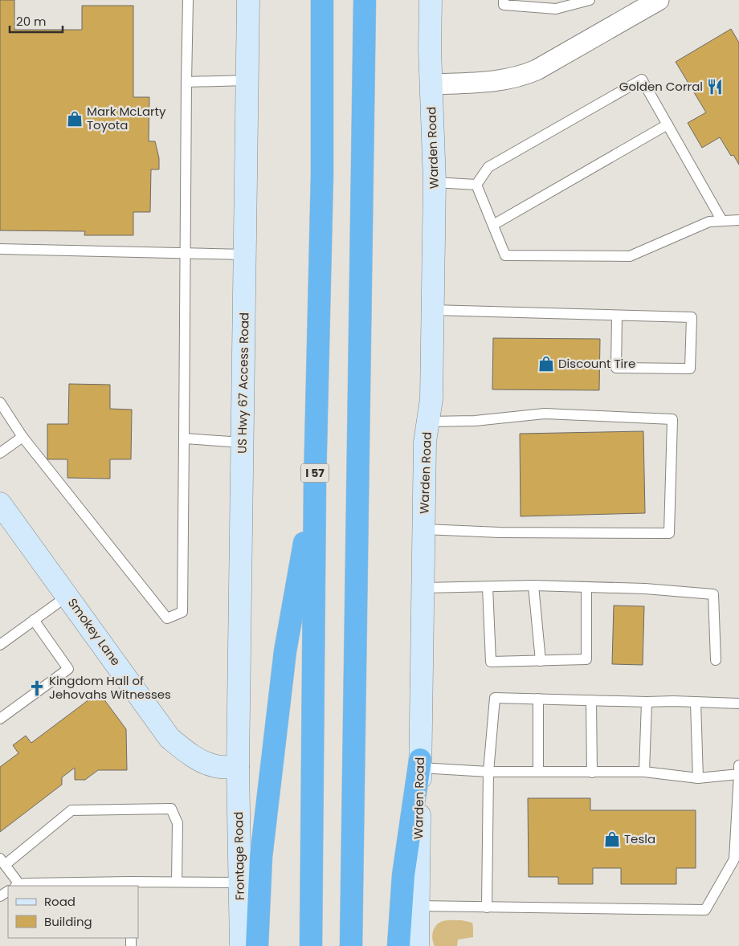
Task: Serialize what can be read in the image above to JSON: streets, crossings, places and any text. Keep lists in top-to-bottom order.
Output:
{
  "streets": {
    "highway": ["I 57"],
    "main road": [
      "Warden Road",
      "US Hwy 67 Access Road",
      "Smokey Lane",
      "Frontage Road"
    ]
  },
  "crossings": [
    ["US Hwy 67 Access Road", "Smokey Lane"],
    ["US Hwy 67 Access Road", "Frontage Road"],
    ["Smokey Lane", "Frontage Road"]
  ],
  "places": {
    "restaurant": ["Golden Corral"],
    "shop": ["Mark McLarty Toyota", "Discount Tire", "Tesla"],
    "church": ["Kingdom Hall of Jehovahs Witnesses"]
  },
  "legend": ["Road", "Building"],
  "scale_bar": "20 m"
}
